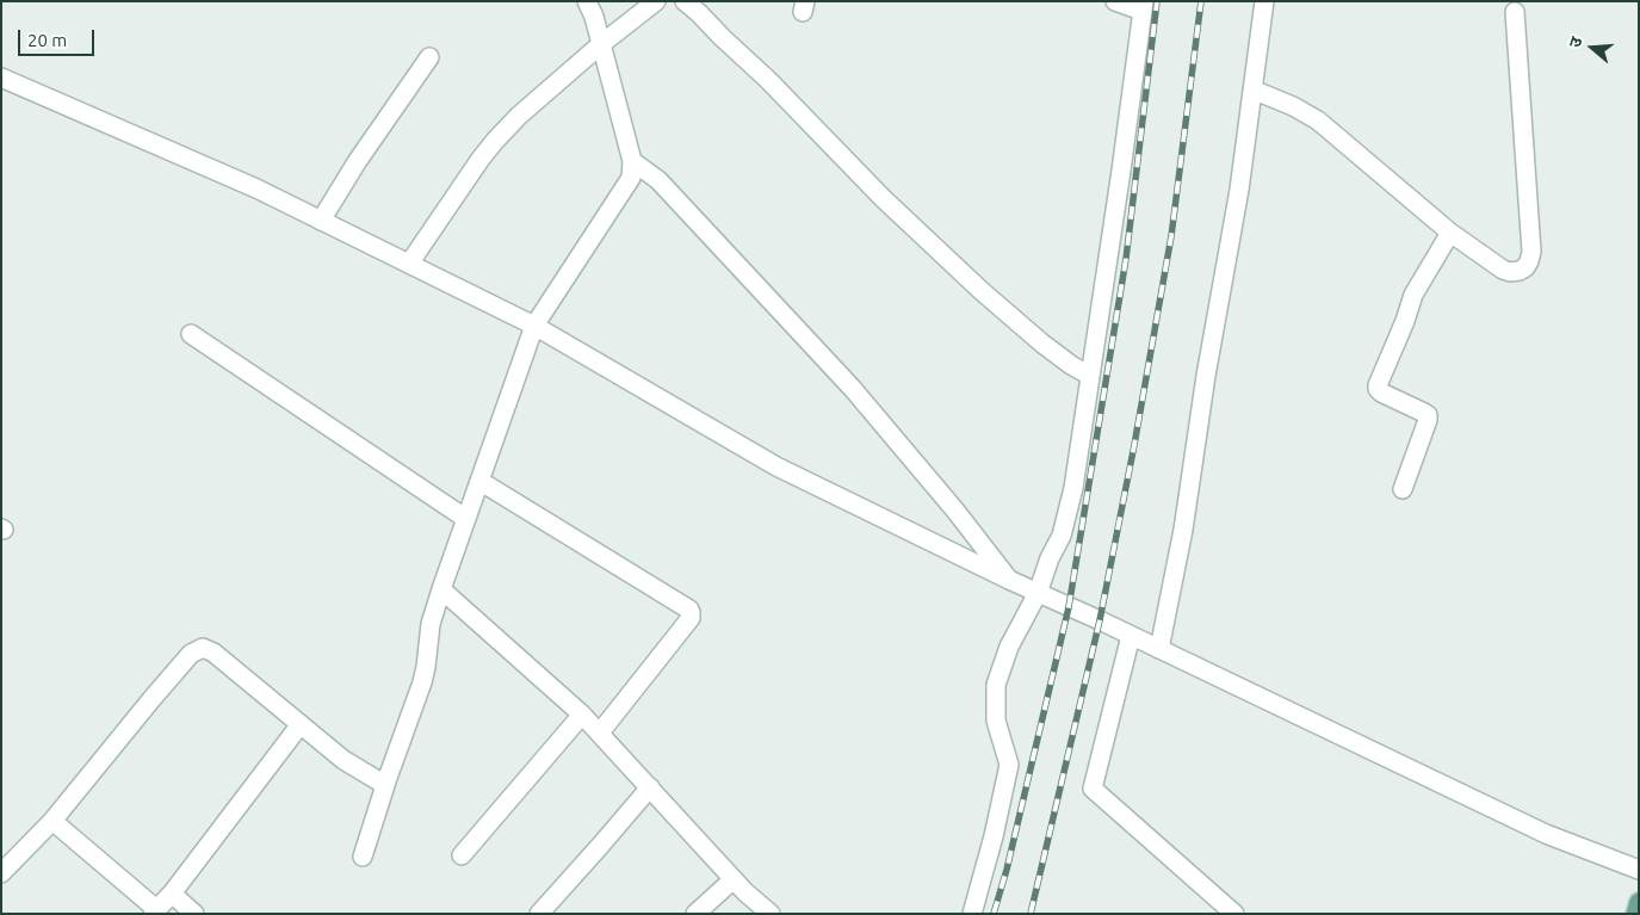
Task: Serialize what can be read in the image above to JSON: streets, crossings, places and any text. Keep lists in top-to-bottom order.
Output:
{
  "scale_bar": "20 m",
  "north": "left"
}
